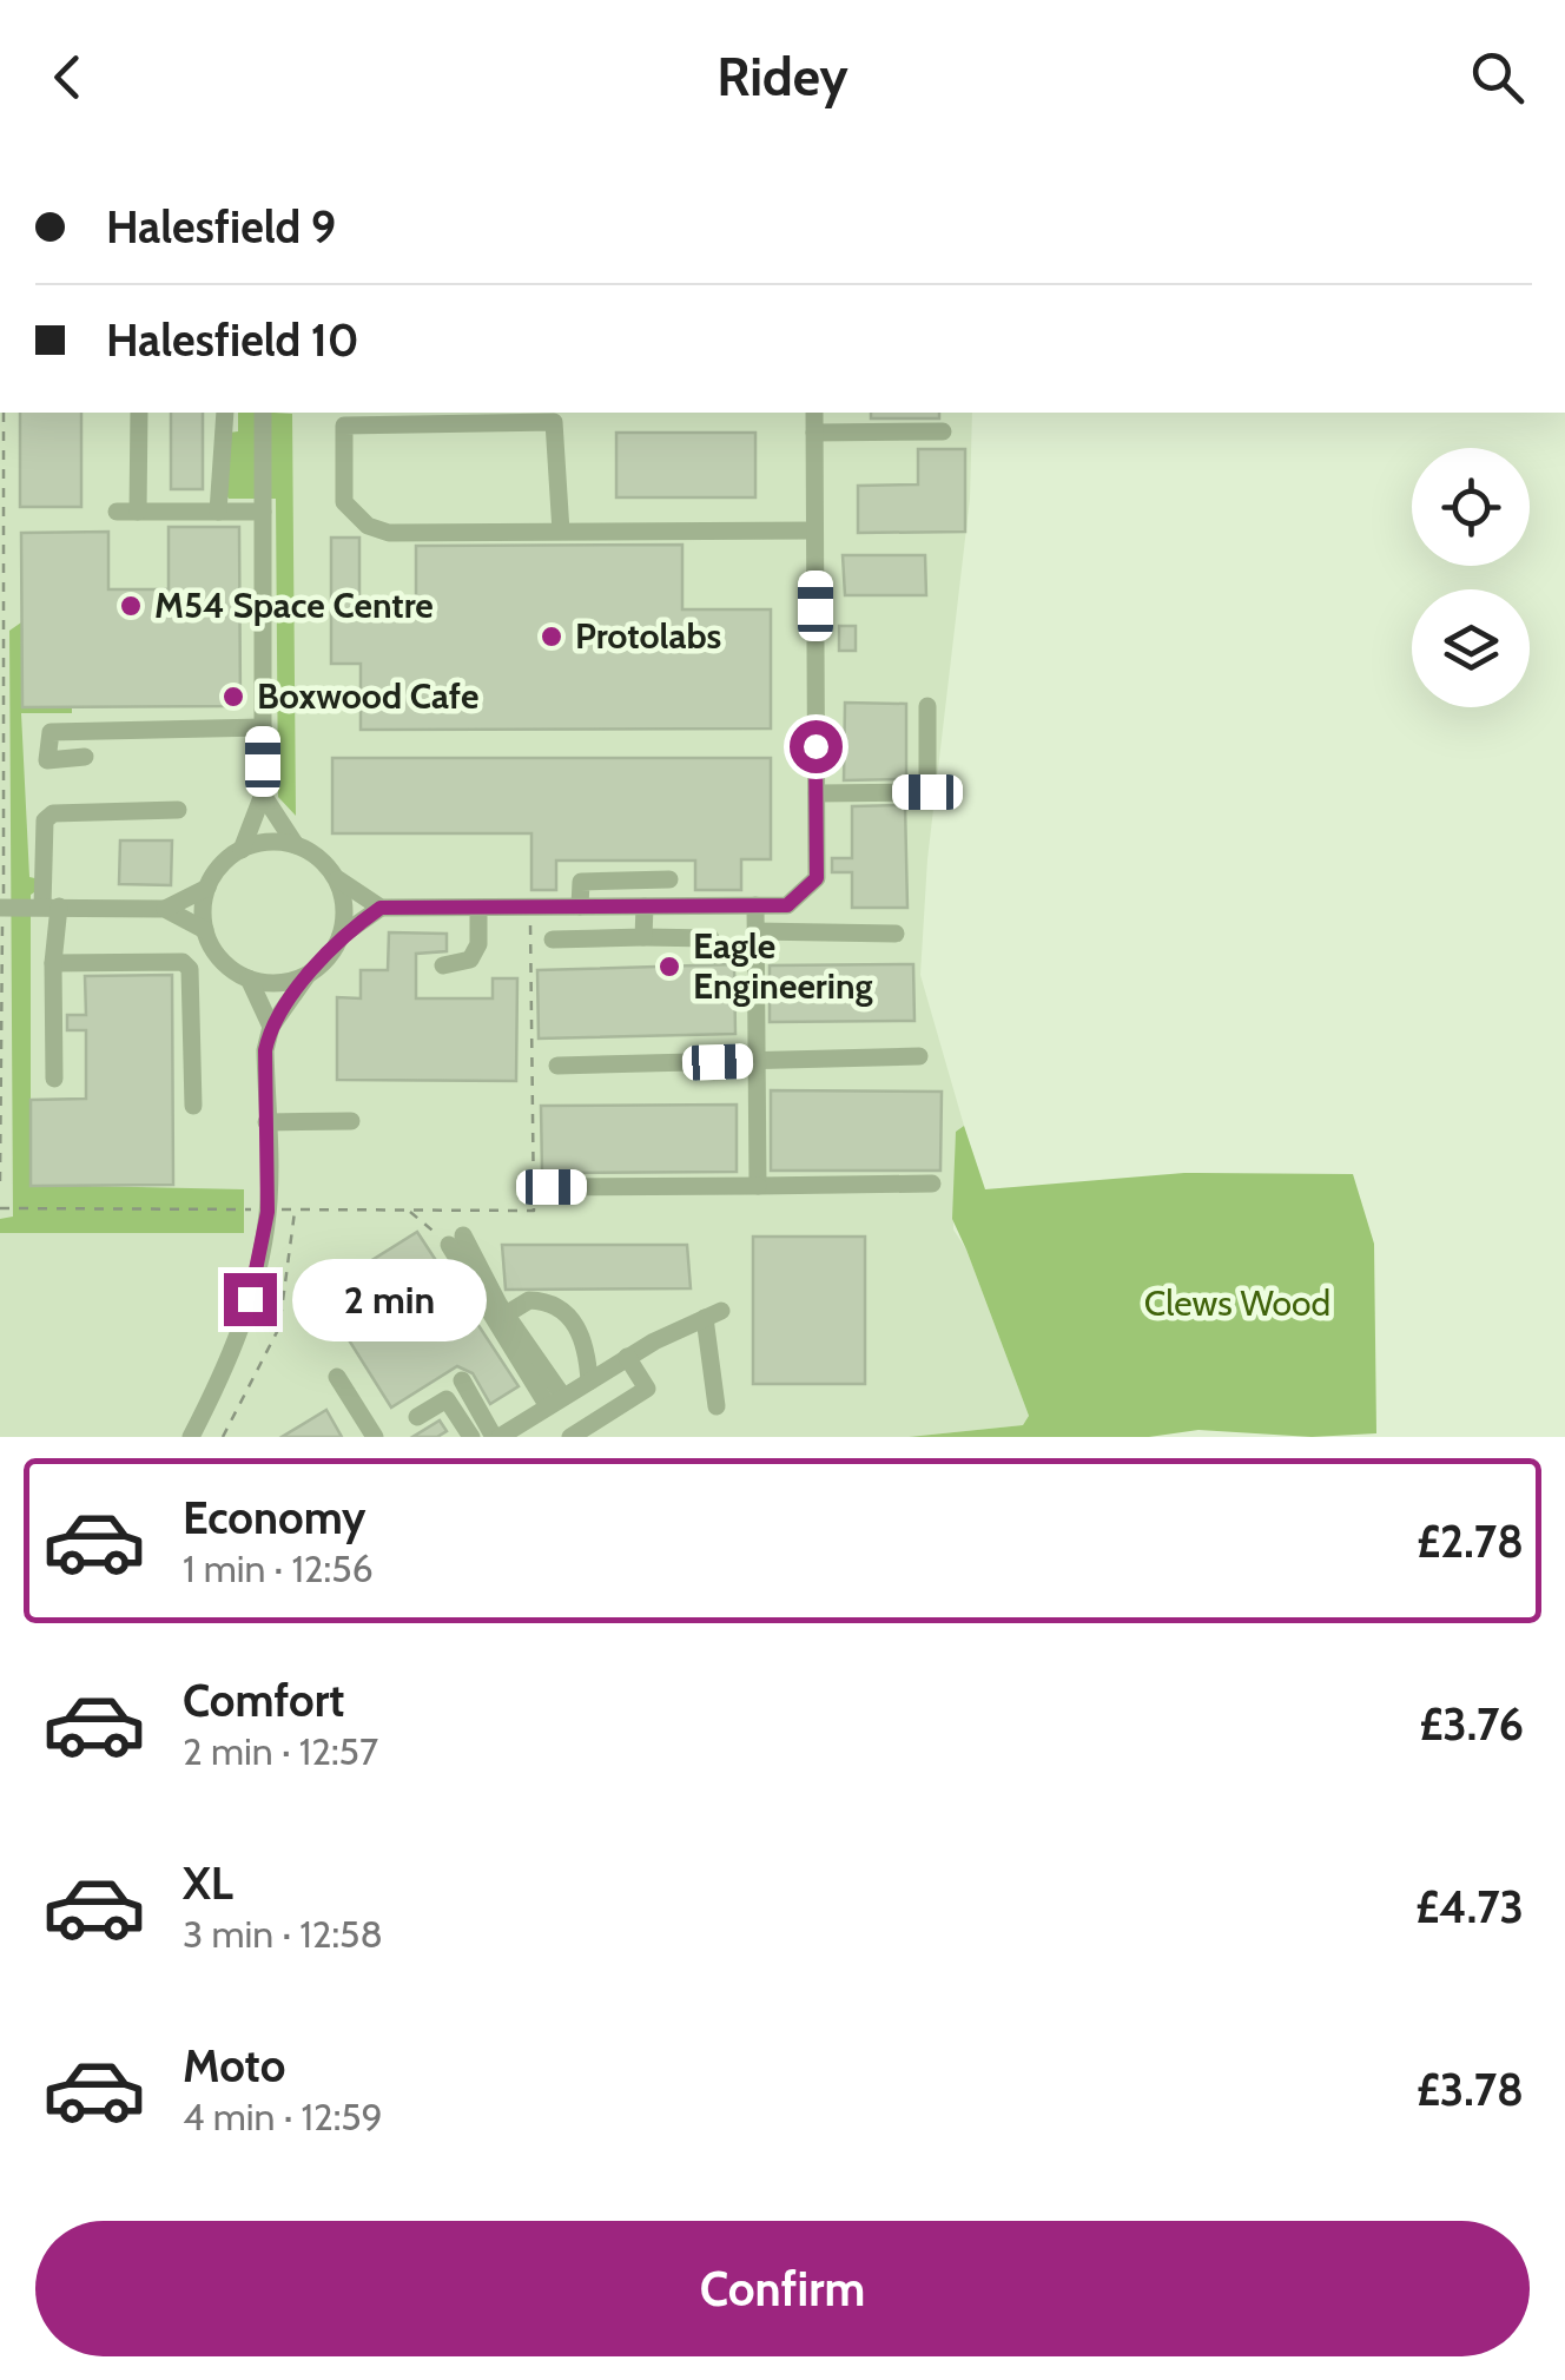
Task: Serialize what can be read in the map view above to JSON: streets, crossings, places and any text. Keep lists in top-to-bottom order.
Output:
{
  "parks": ["Clews Wood"],
  "places": [
    "M54 Space Centre",
    "Protolabs",
    "Boxwood Cafe",
    "Eagle Engineering"
  ],
  "page": {
    "header": "Ridey",
    "banner": ["Halesfield 9", "Halesfield 10"],
    "bubble": "2 min",
    "list": [
      {
        "name": "Economy",
        "note": "1 min · 12:56",
        "value": "£2.78"
      },
      {
        "name": "Comfort",
        "note": "2 min · 12:57",
        "value": "£3.76"
      },
      {
        "name": "XL",
        "note": "3 min · 12:58",
        "value": "£4.73"
      },
      {
        "name": "Moto",
        "note": "4 min · 12:59",
        "value": "£3.78"
      }
    ],
    "buttons": "Confirm"
  }
}
